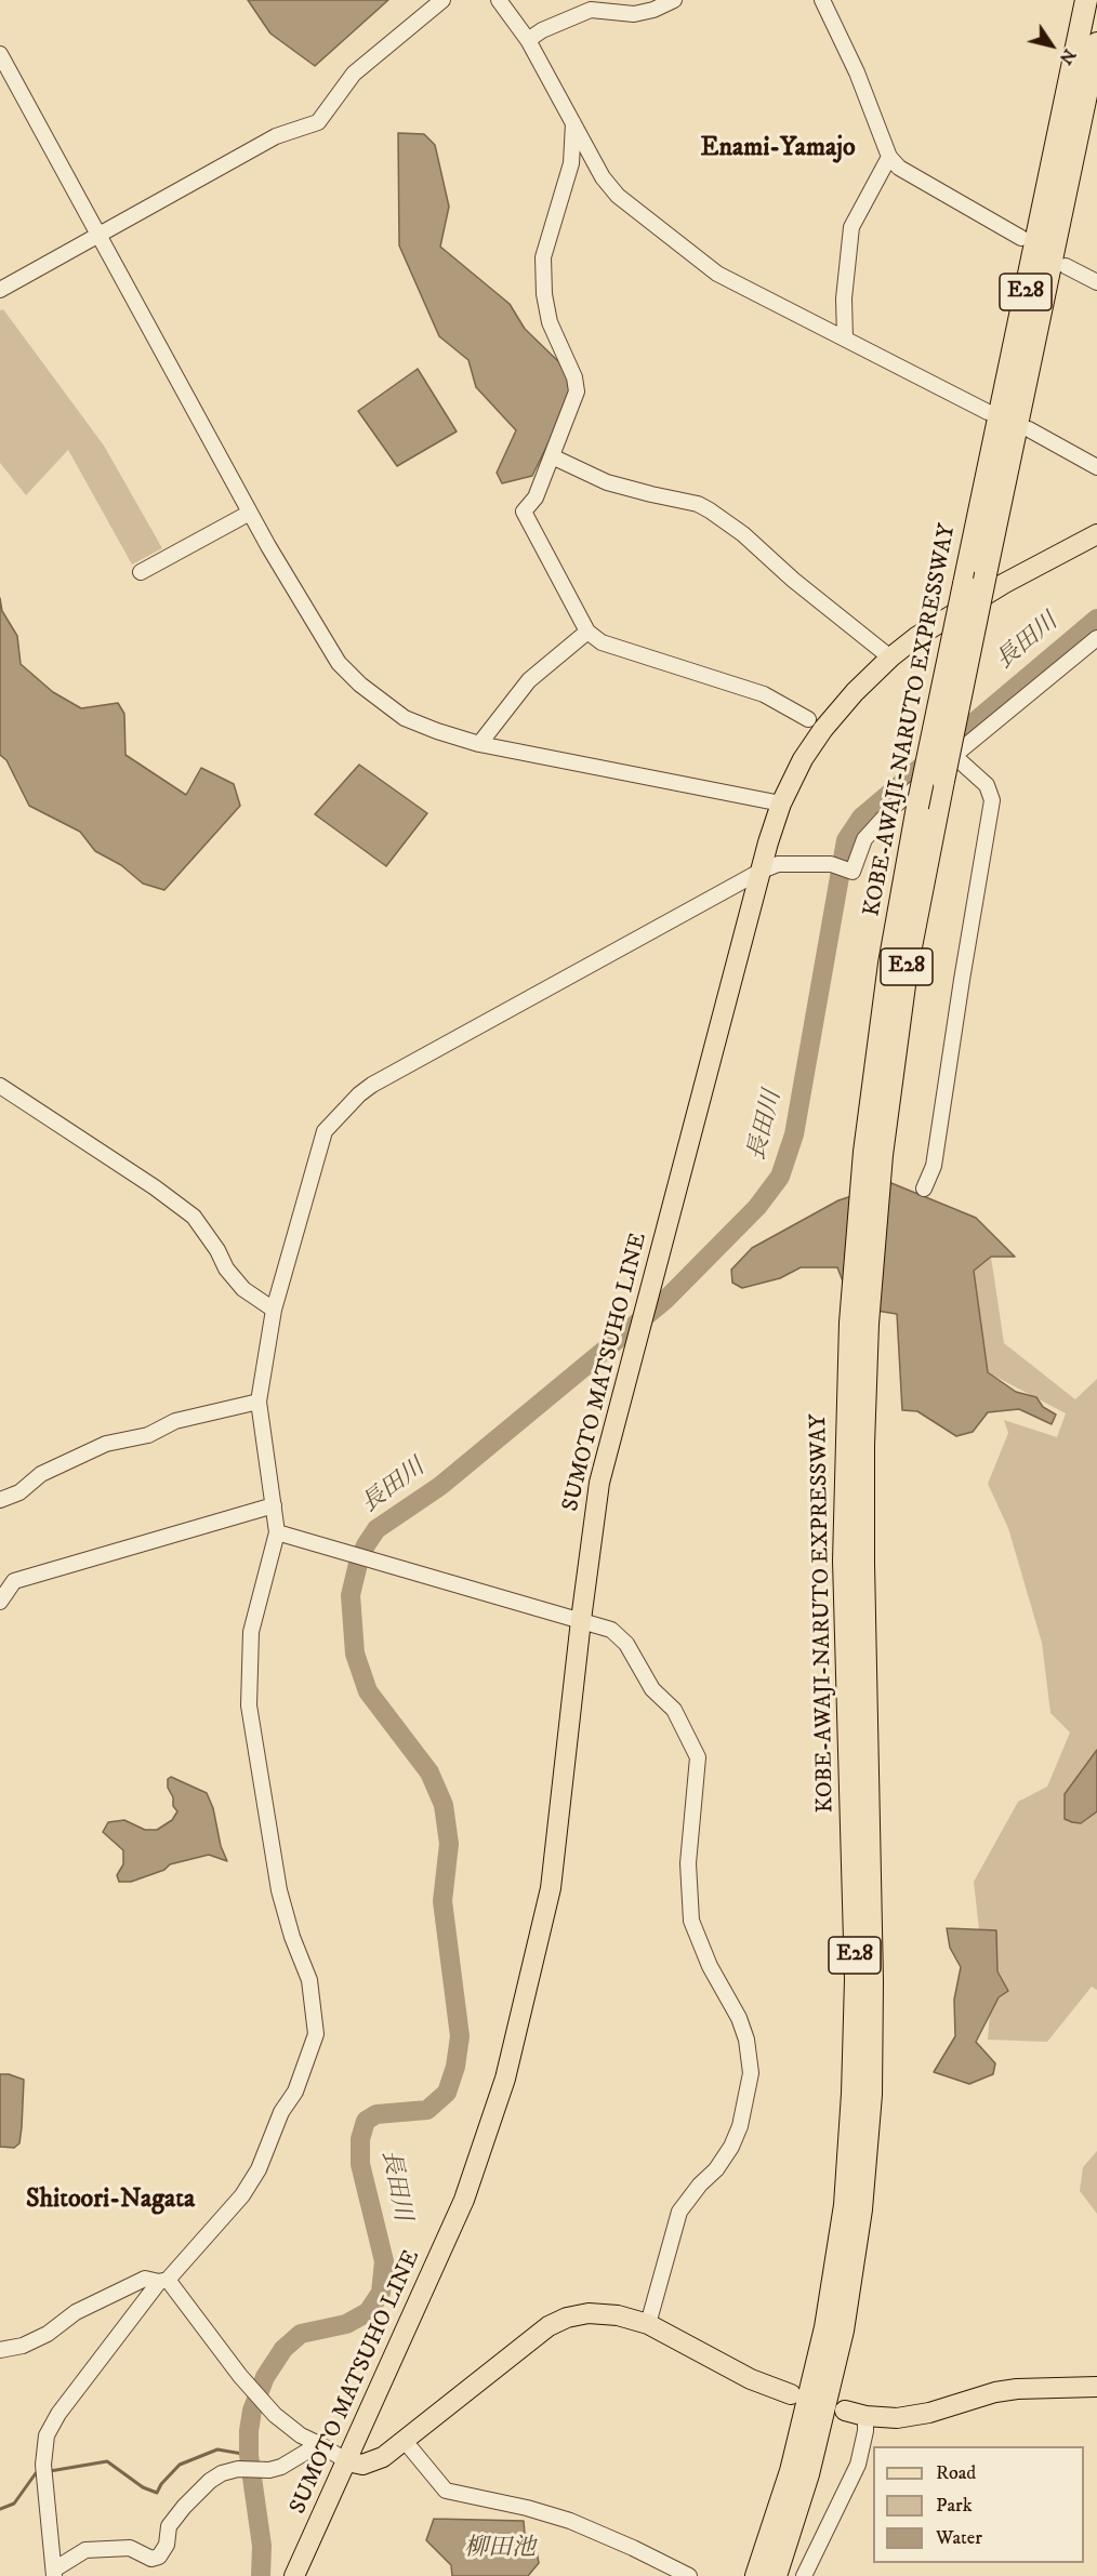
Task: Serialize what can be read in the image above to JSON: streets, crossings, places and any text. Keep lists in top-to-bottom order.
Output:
{
  "streets": {
    "highway": ["E28", "KOBE-AWAJI-NARUTO EXPRESSWAY"],
    "main road": ["SUMOTO MATSUHO LINE"]
  },
  "districts": ["Enami-Yamajo", "Shitoori-Nagata"],
  "water": ["長田川", "柳田池"],
  "legend": ["Road", "Park", "Water"],
  "north": "bottom right"
}
